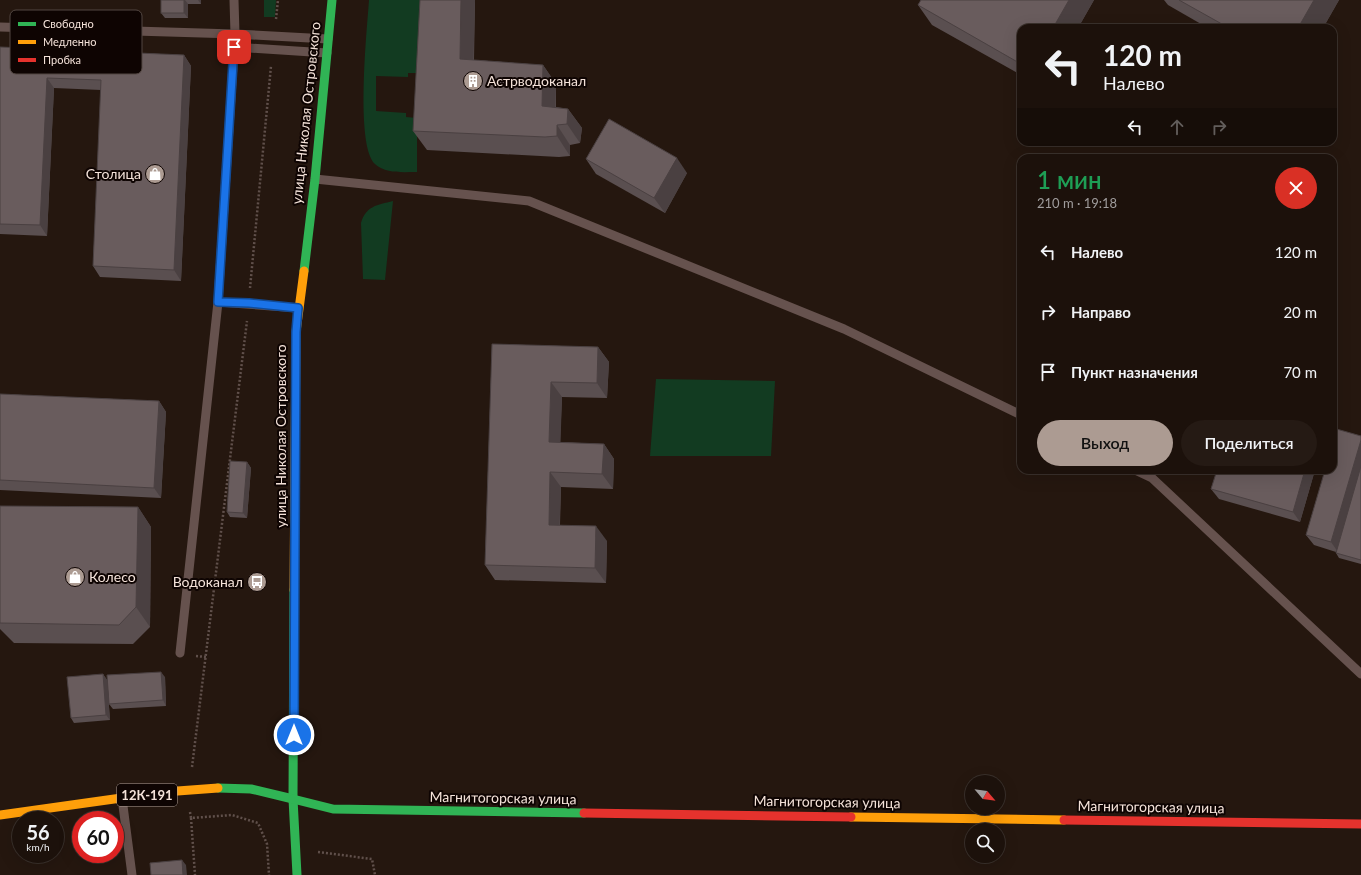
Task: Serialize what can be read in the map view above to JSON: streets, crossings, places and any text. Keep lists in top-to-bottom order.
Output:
{
  "streets": {
    "main road": ["улица Николая Островского", "12К-191", "Магнитогорская улица"]
  },
  "crossings": [
    ["улица Николая Островского", "12К-191"],
    ["улица Николая Островского", "Магнитогорская улица"],
    ["12К-191", "Магнитогорская улица"]
  ],
  "places": {
    "building": ["Астрводоканал"],
    "shop": ["Столица", "Колесо"],
    "bus stop": ["Водоканал"]
  },
  "legend": ["Свободно", "Медленно", "Пробка"],
  "north": "bottom right",
  "page": {
    "turn": ["120 m", "Налево"],
    "heading": ["1 мин", "210 m · 19:18"],
    "list": [
      {
        "name": "Налево",
        "value": "120 m"
      },
      {
        "name": "Направо",
        "value": "20 m"
      },
      {
        "name": "Пункт назначения",
        "value": "70 m"
      }
    ],
    "buttons": ["Выход", "Поделиться"],
    "speed": "56 km/h",
    "limit": "60"
  }
}
